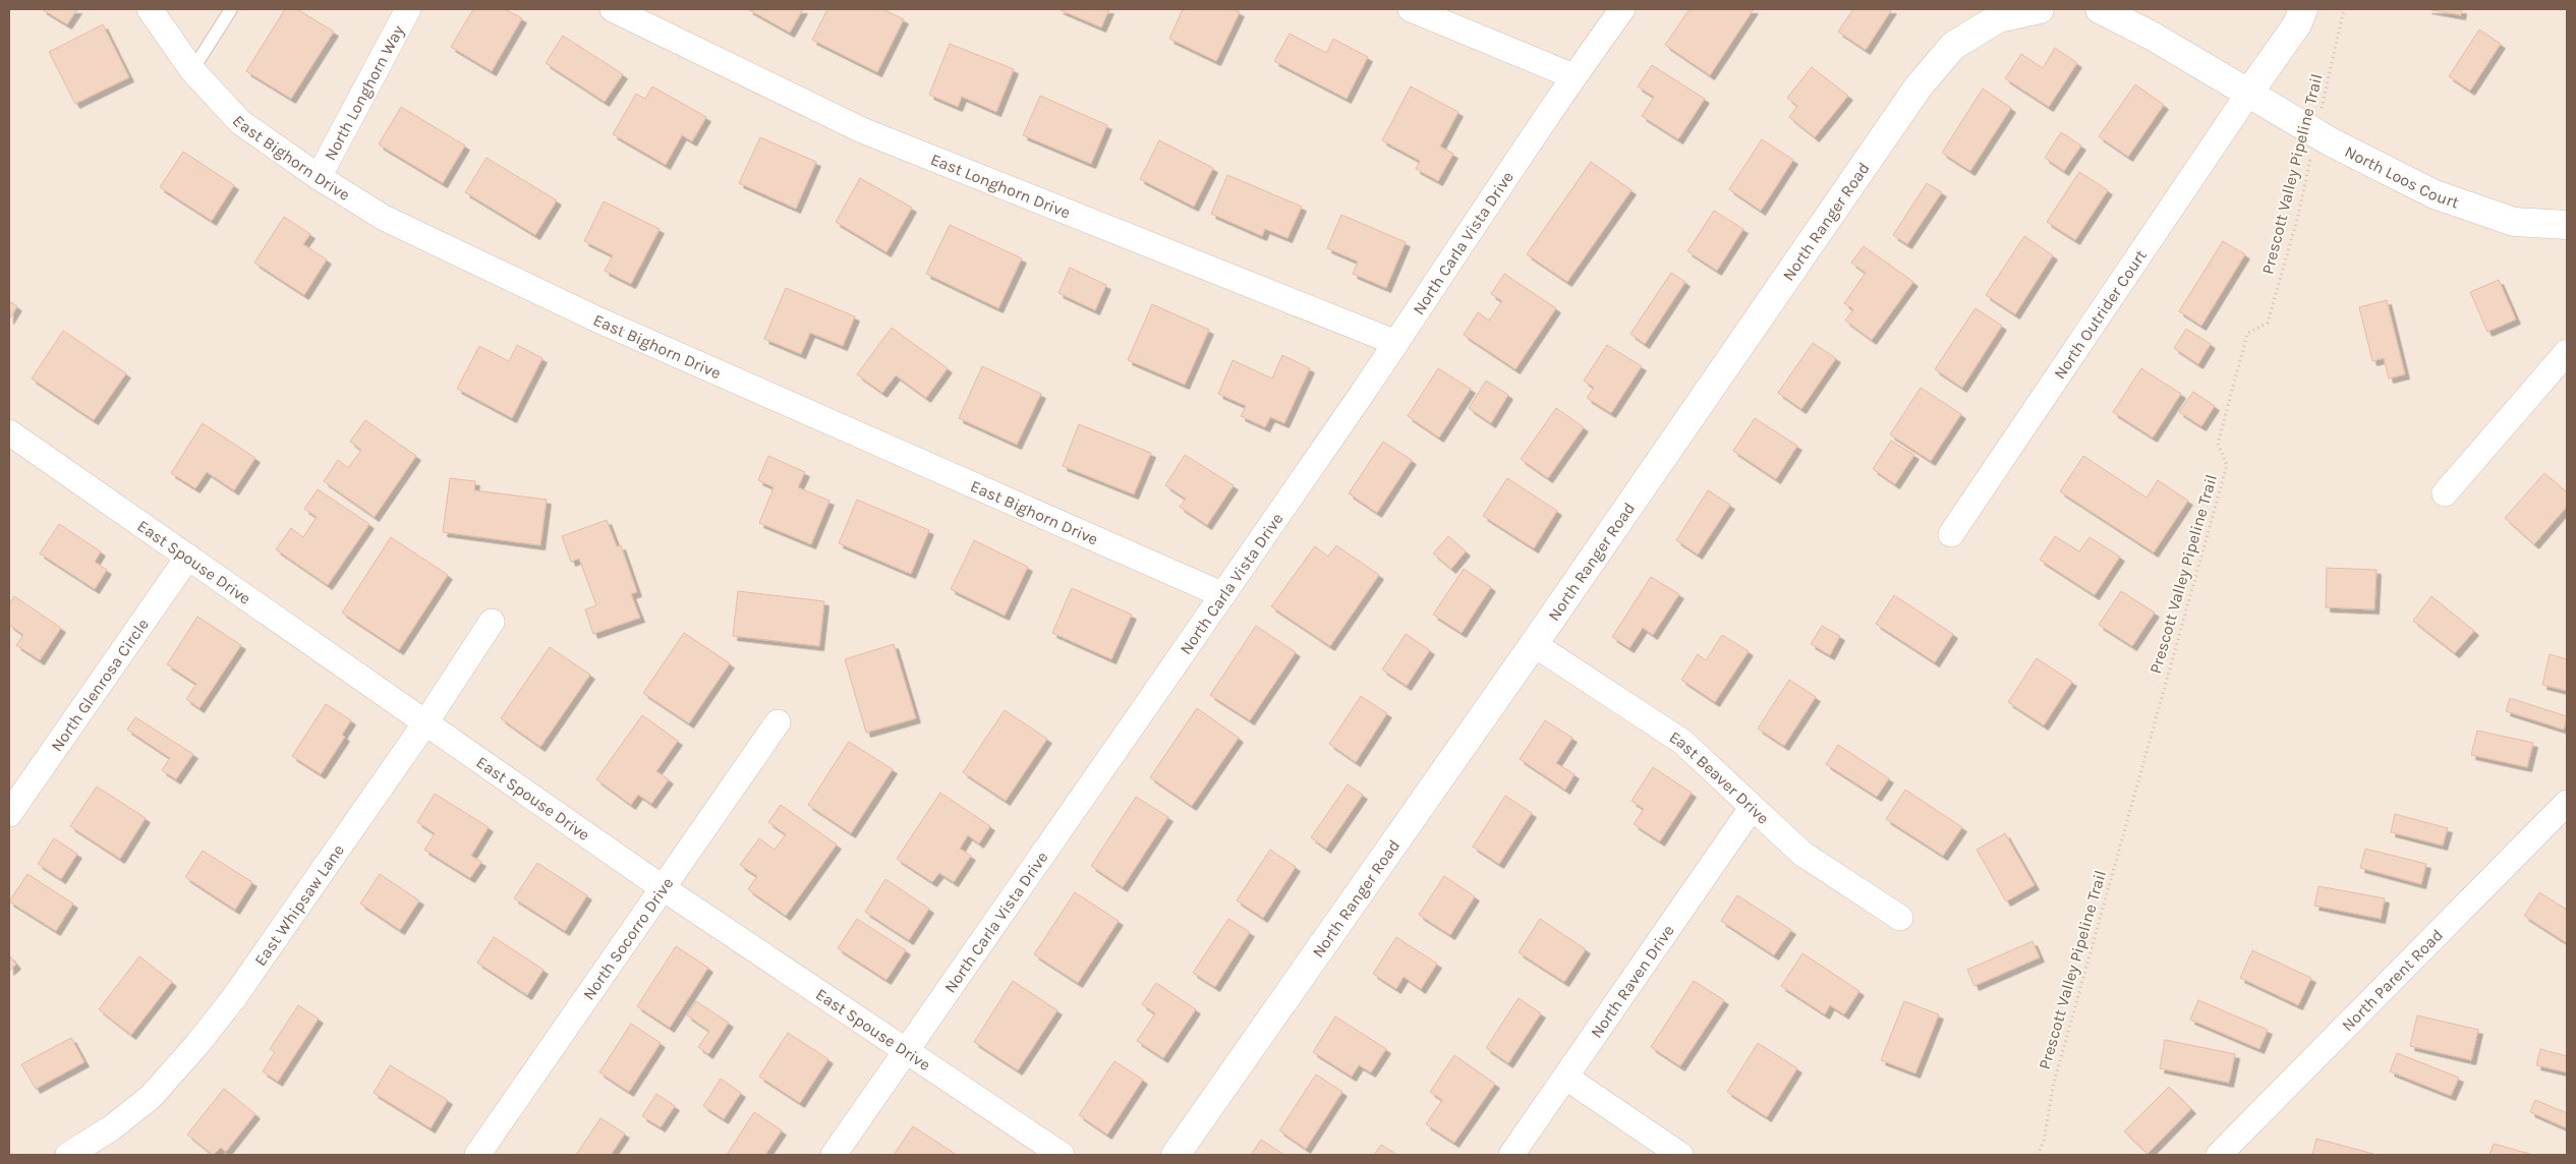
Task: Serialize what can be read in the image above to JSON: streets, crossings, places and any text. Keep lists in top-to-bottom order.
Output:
{
  "streets": {
    "street": [
      "North Longhorn Way",
      "East Bighorn Drive",
      "North Loos Court",
      "East Longhorn Drive",
      "North Ranger Road",
      "North Carla Vista Drive",
      "North Outrider Court",
      "East Spouse Drive",
      "North Glenrosa Circle",
      "East Beaver Drive",
      "East Whipsaw Lane",
      "North Socorro Drive",
      "North Parent Road",
      "North Raven Drive"
    ],
    "path": ["Prescott Valley Pipeline Trail"]
  },
  "crossings": [
    ["North Longhorn Way", "East Bighorn Drive"],
    ["East Bighorn Drive", "North Carla Vista Drive"],
    ["Prescott Valley Pipeline Trail", "North Loos Court"],
    ["North Loos Court", "North Outrider Court"],
    ["East Longhorn Drive", "North Carla Vista Drive"],
    ["North Ranger Road", "East Beaver Drive"],
    ["North Carla Vista Drive", "East Spouse Drive"],
    ["East Spouse Drive", "North Glenrosa Circle"],
    ["East Spouse Drive", "East Whipsaw Lane"],
    ["East Spouse Drive", "North Socorro Drive"],
    ["East Beaver Drive", "North Raven Drive"]
  ]
}
